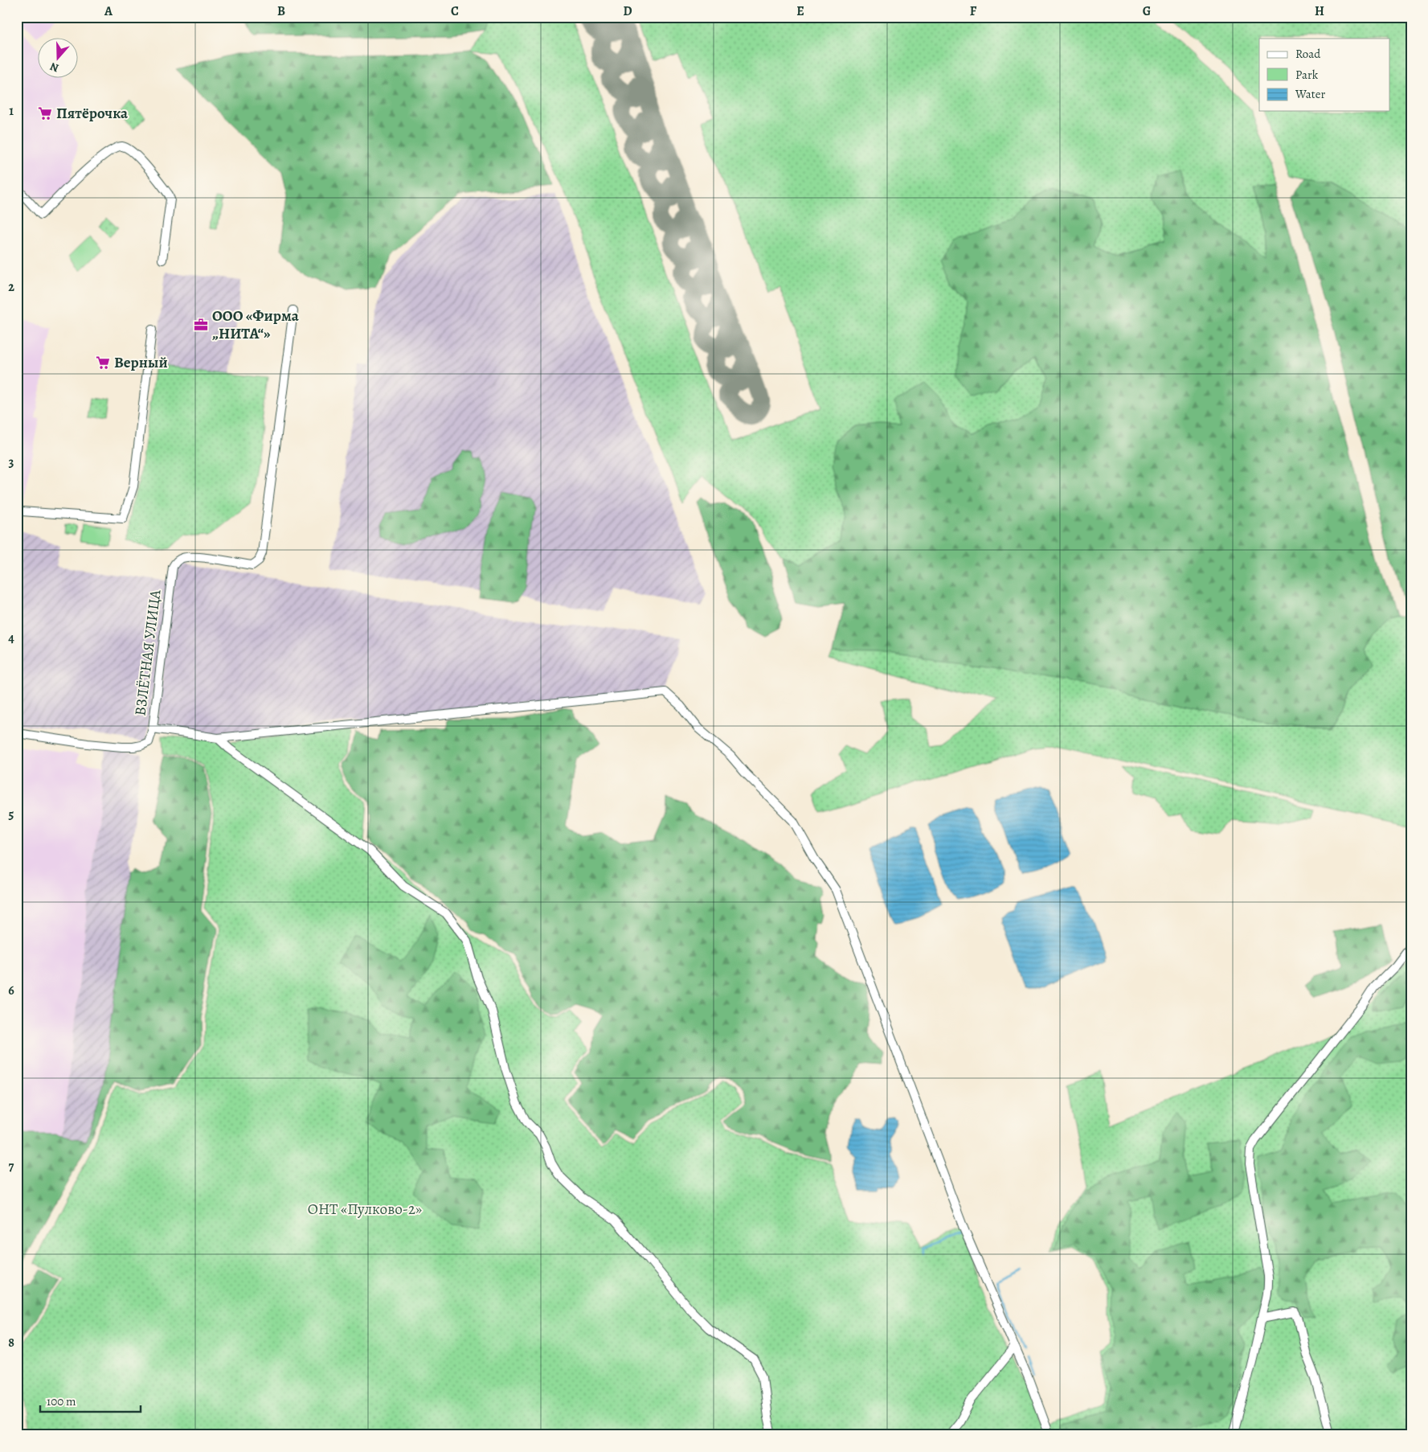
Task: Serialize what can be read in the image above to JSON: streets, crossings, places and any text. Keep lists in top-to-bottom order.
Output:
{
  "streets": {
    "street": ["ВЗЛЁТНАЯ УЛИЦА"]
  },
  "parks": ["ОНТ «Пулково-2»"],
  "places": {
    "supermarket": ["Пятёрочка", "Верный"],
    "office": ["ООО «Фирма „НИТА“»"]
  },
  "legend": ["Road", "Park", "Water"],
  "scale_bar": "100 m",
  "north": "bottom",
  "grid": {
    "columns": [
      "A",
      "B",
      "C",
      "D",
      "E",
      "F",
      "G",
      "H"
    ],
    "rows": [
      "1",
      "2",
      "3",
      "4",
      "5",
      "6",
      "7",
      "8"
    ]
  }
}
